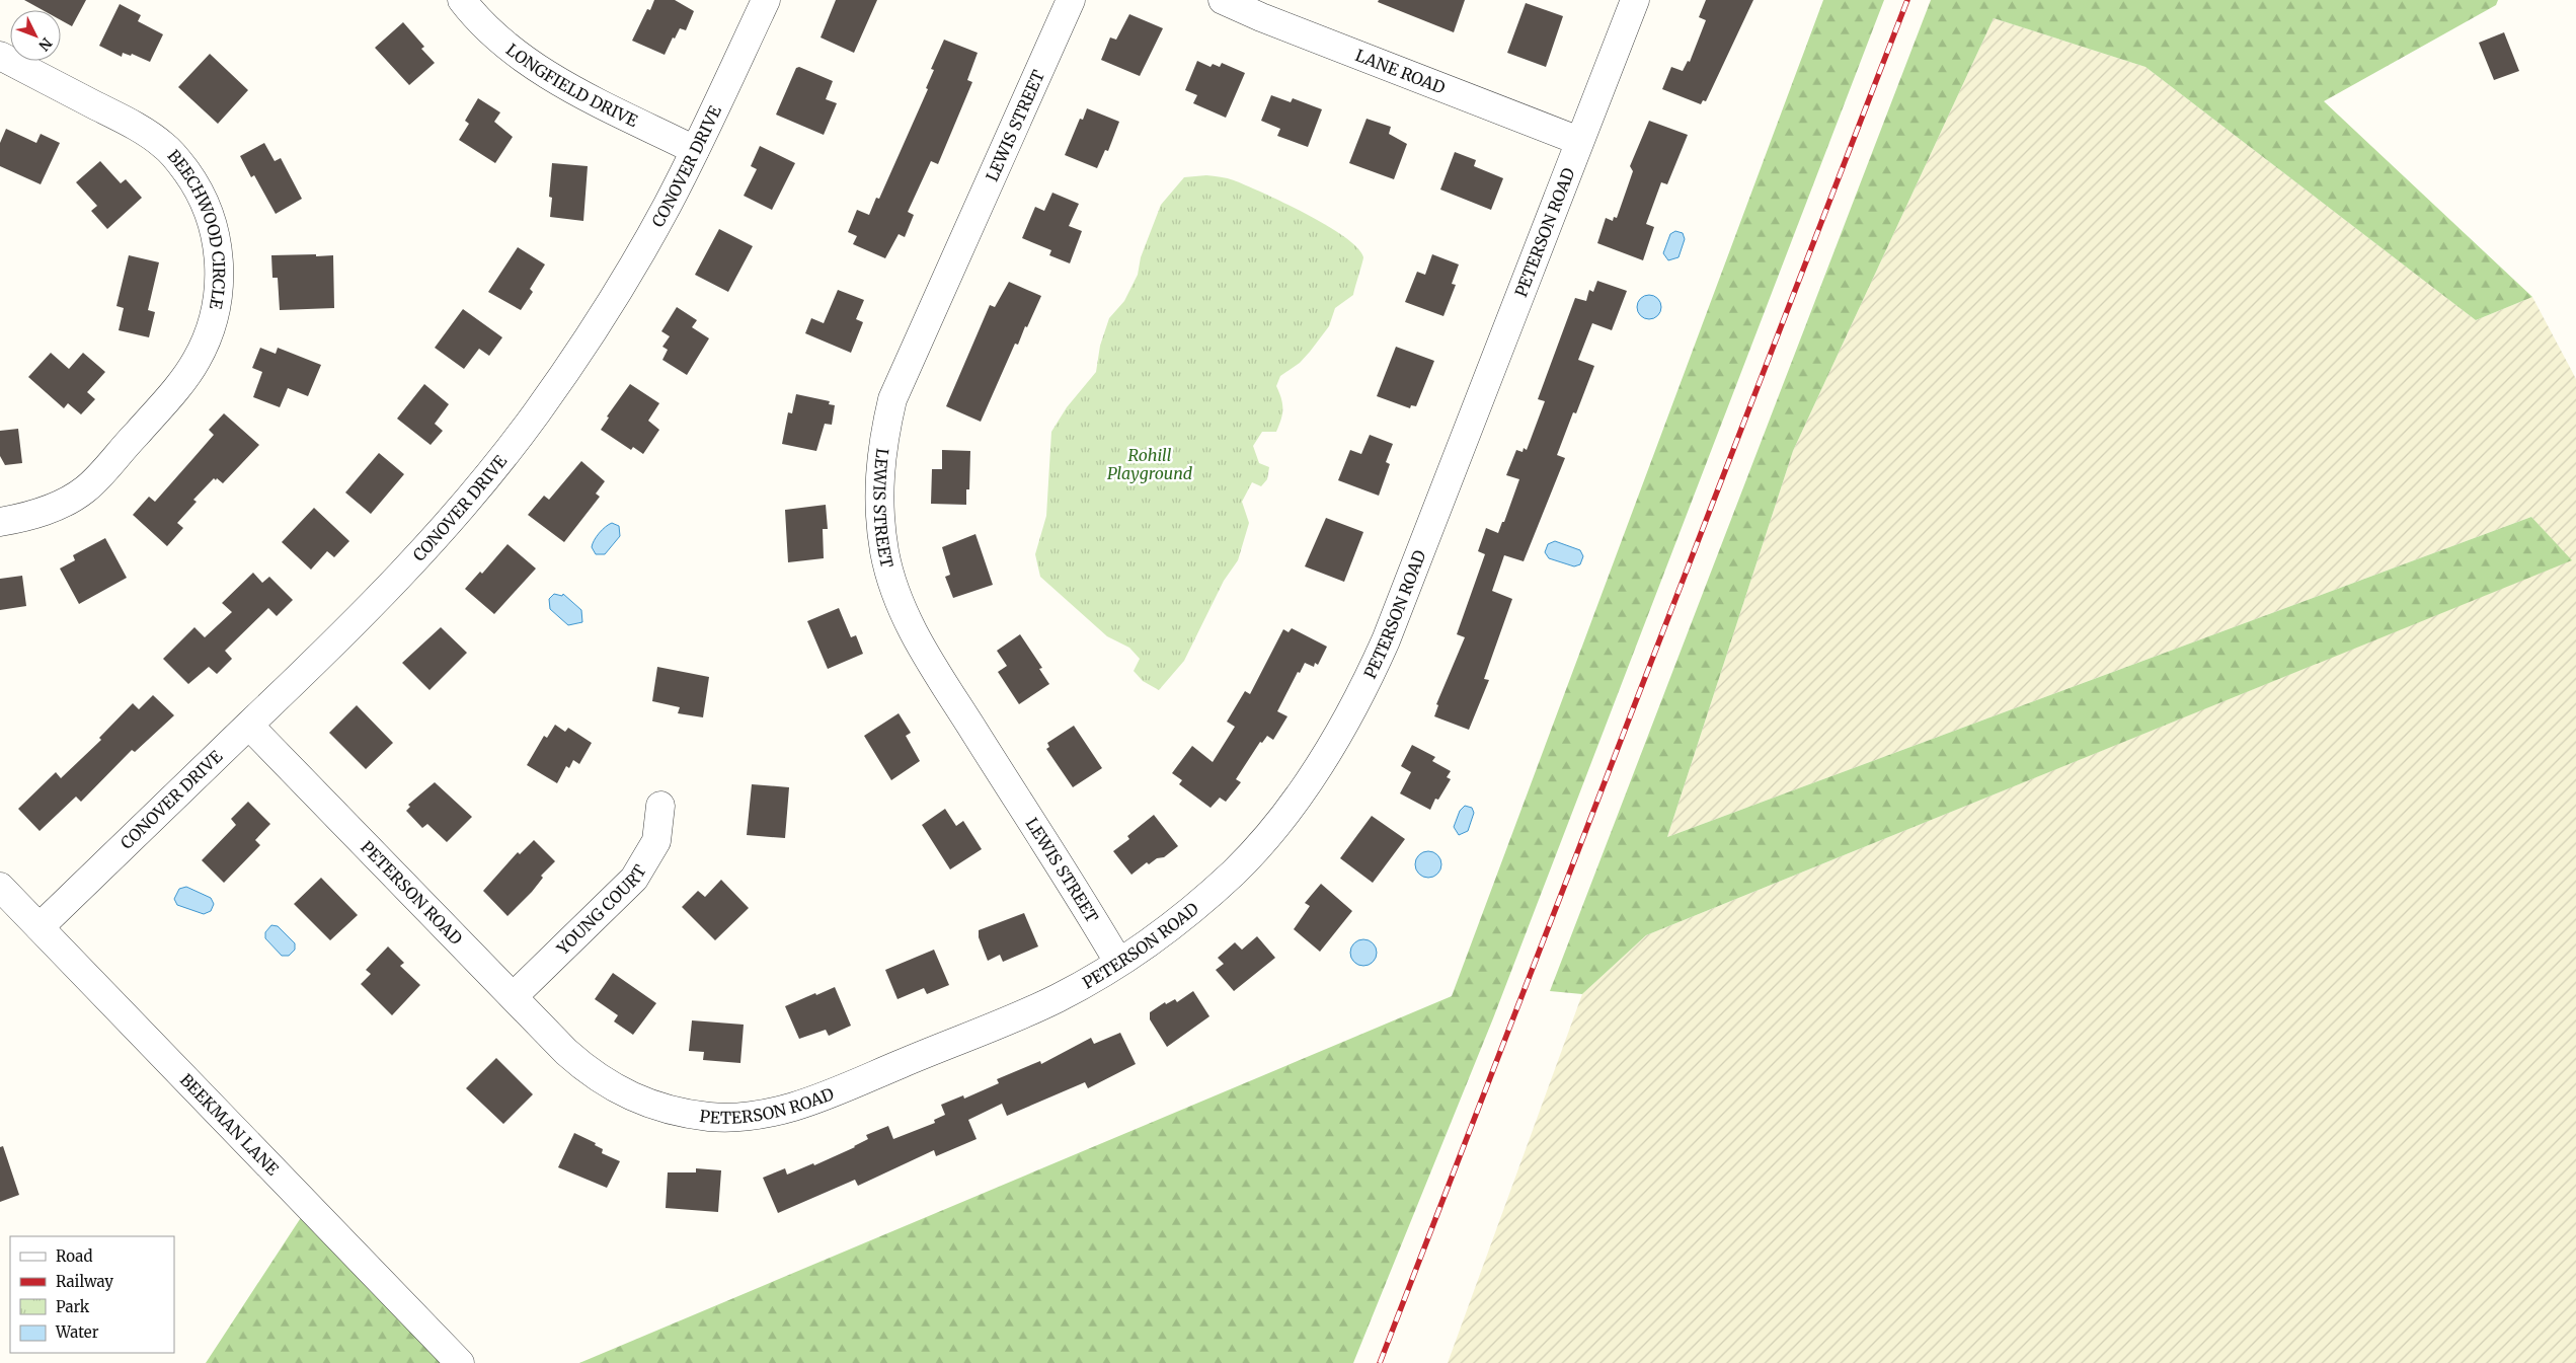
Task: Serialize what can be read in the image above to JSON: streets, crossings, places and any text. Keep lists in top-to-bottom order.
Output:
{
  "streets": {
    "street": [
      "LANE ROAD",
      "LONGFIELD DRIVE",
      "LEWIS STREET",
      "CONOVER DRIVE",
      "BEECHWOOD CIRCLE",
      "PETERSON ROAD",
      "YOUNG COURT",
      "BEEKMAN LANE"
    ]
  },
  "crossings": [
    ["LANE ROAD", "PETERSON ROAD"],
    ["LONGFIELD DRIVE", "CONOVER DRIVE"],
    ["LEWIS STREET", "PETERSON ROAD"],
    ["CONOVER DRIVE", "PETERSON ROAD"],
    ["CONOVER DRIVE", "BEEKMAN LANE"],
    ["PETERSON ROAD", "YOUNG COURT"]
  ],
  "parks": ["Rohill Playground"],
  "legend": [
    "Road",
    "Railway",
    "Park",
    "Water"
  ],
  "north": "bottom right"
}
